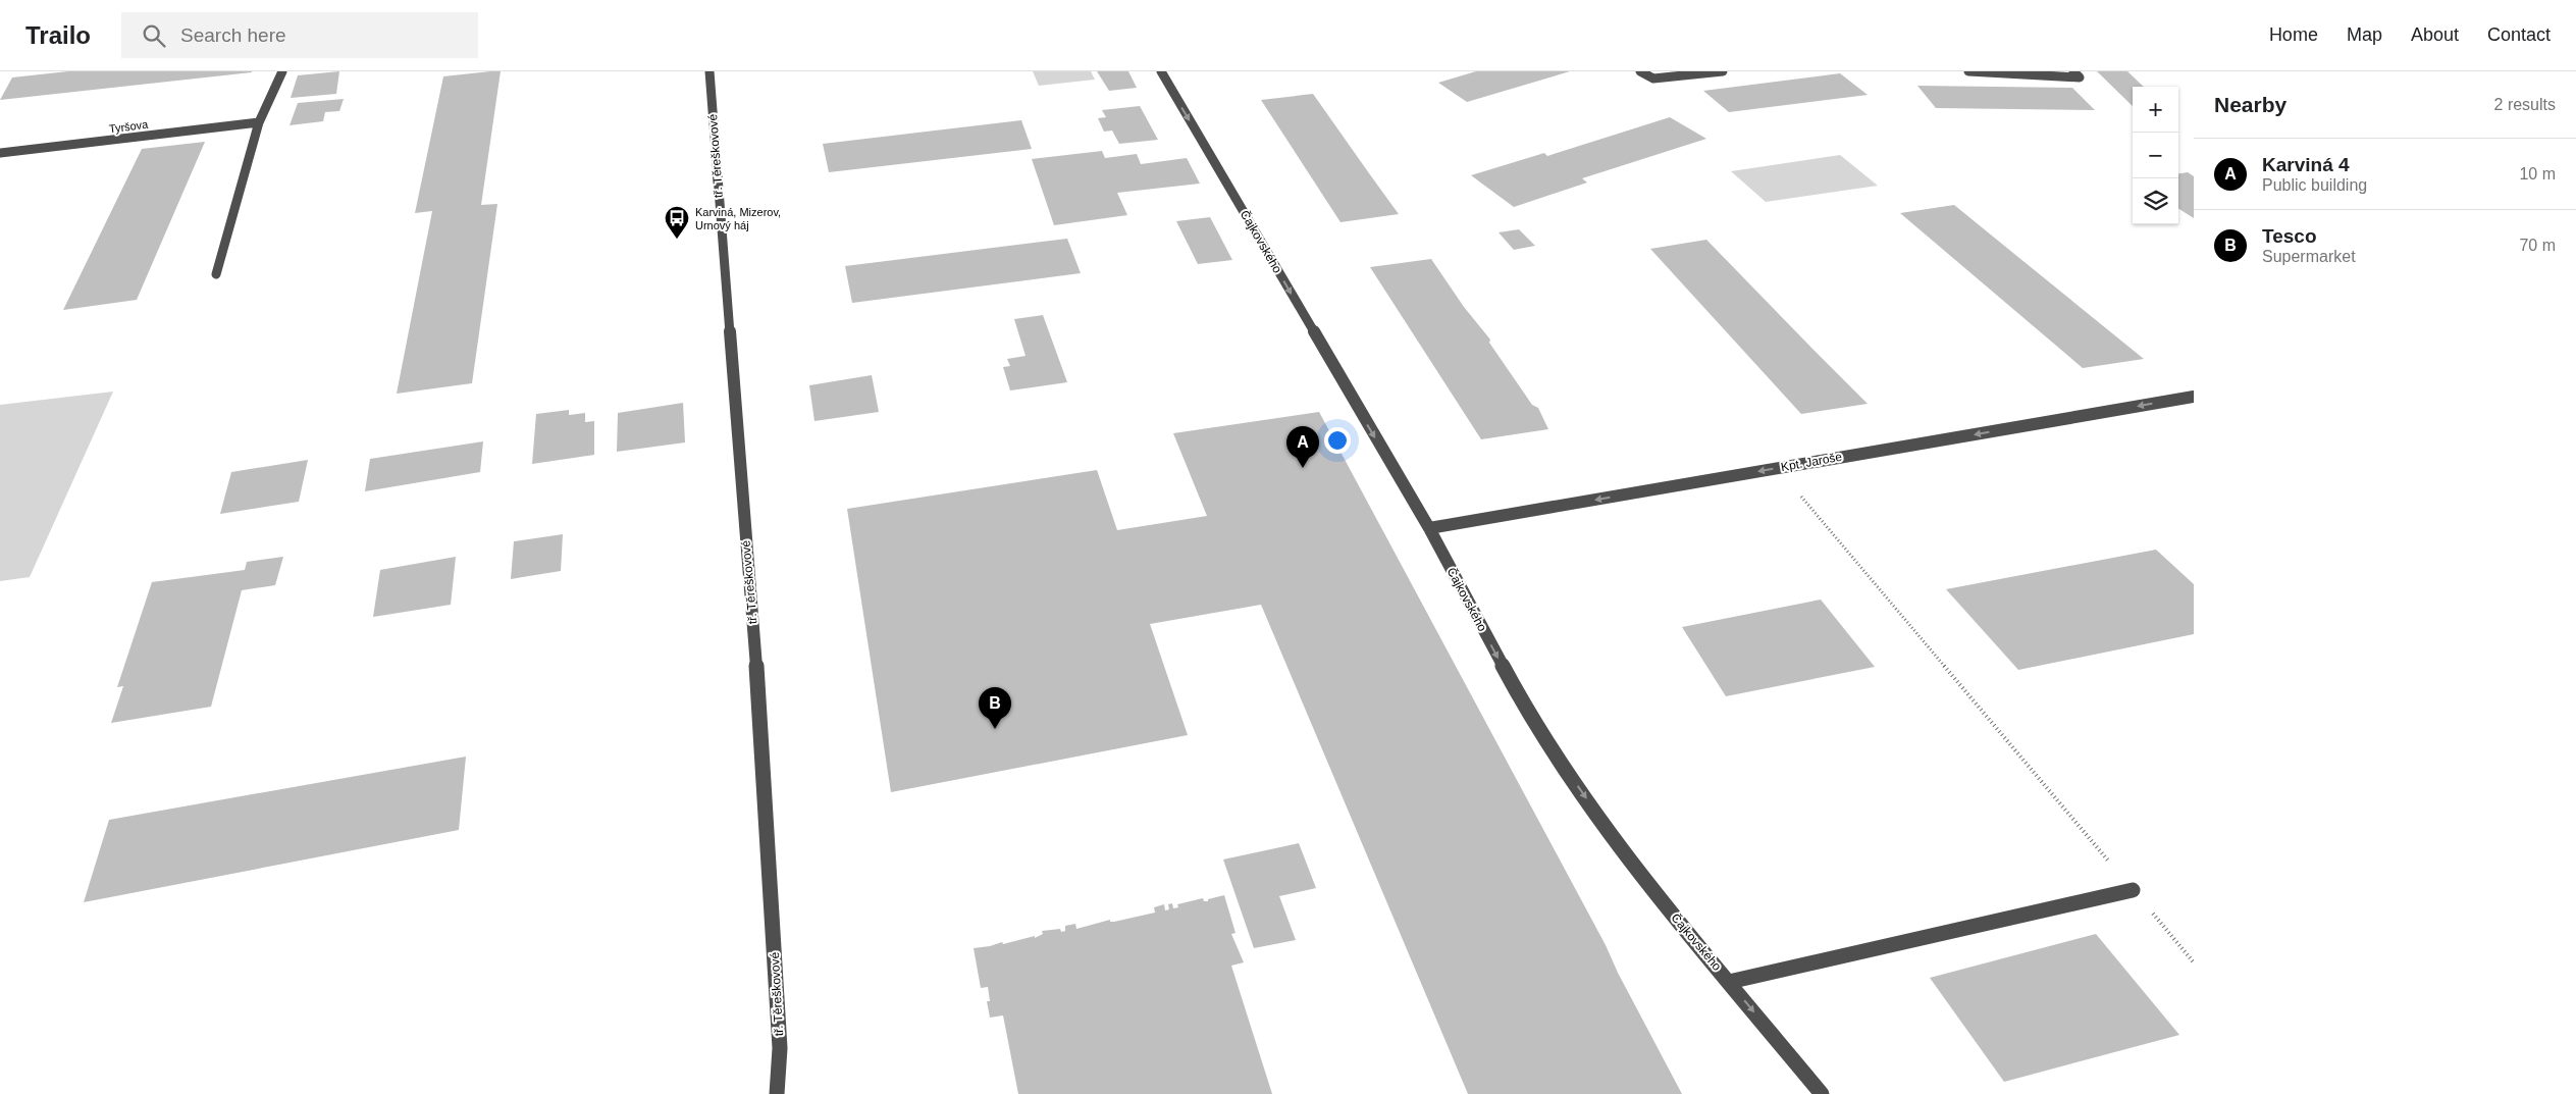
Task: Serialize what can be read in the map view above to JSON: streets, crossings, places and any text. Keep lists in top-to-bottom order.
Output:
{
  "streets": {
    "street": [
      "Tyršova",
      "tř. Těreškovové",
      "Čajkovského",
      "Kpt. Jaroše"
    ]
  },
  "crossings": [
    ["Čajkovského", "Kpt. Jaroše"]
  ],
  "one_way": ["Čajkovského", "Kpt. Jaroše"],
  "places": {
    "bus stop": ["Karviná, Mizerov, Urnový háj"]
  },
  "page": {
    "header": "Trailo",
    "search": "Search here",
    "nav": [
      "Home",
      "Map",
      "About",
      "Contact"
    ],
    "heading": ["Nearby", "2 results"],
    "map_buttons": ["+", "−"],
    "list": [
      {
        "mark": "A",
        "name": "Karviná 4",
        "note": "Public building",
        "value": "10 m"
      },
      {
        "mark": "B",
        "name": "Tesco",
        "note": "Supermarket",
        "value": "70 m"
      }
    ],
    "pins": ["A", "B"]
  }
}
